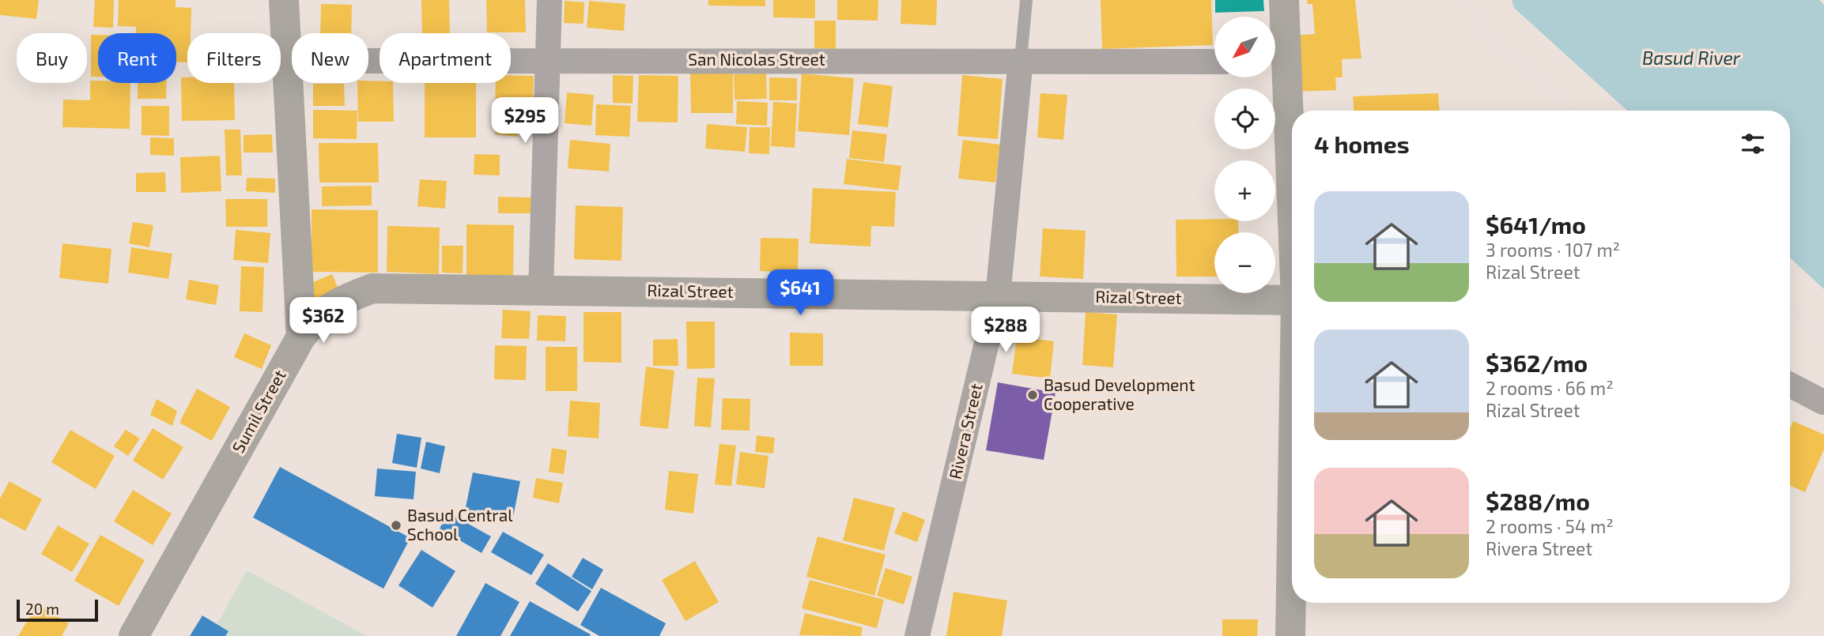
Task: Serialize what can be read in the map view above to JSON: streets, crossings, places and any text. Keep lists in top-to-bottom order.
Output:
{
  "streets": {
    "street": [
      "San Nicolas Street",
      "Rizal Street",
      "Sumil Street",
      "Rivera Street"
    ]
  },
  "crossings": [
    ["San Nicolas Street", "Rivera Street"],
    ["Rizal Street", "Sumil Street"],
    ["Rizal Street", "Rivera Street"]
  ],
  "water": ["Basud River"],
  "places": ["Basud Development Cooperative", "Basud Central School"],
  "scale_bar": "20 m",
  "north": "bottom left",
  "page": {
    "map_buttons": ["+", "−"],
    "chip": [
      "Buy",
      "Rent",
      "Filters",
      "New",
      "Apartment"
    ],
    "price": [
      "$295",
      "$641",
      "$362",
      "$288"
    ],
    "heading": "4 homes",
    "list": [
      {
        "name": "$641/mo",
        "note": "3 rooms · 107 m² · Rizal Street"
      },
      {
        "name": "$362/mo",
        "note": "2 rooms · 66 m² · Rizal Street"
      },
      {
        "name": "$288/mo",
        "note": "2 rooms · 54 m² · Rivera Street"
      }
    ],
    "scale": "20 m"
  }
}
